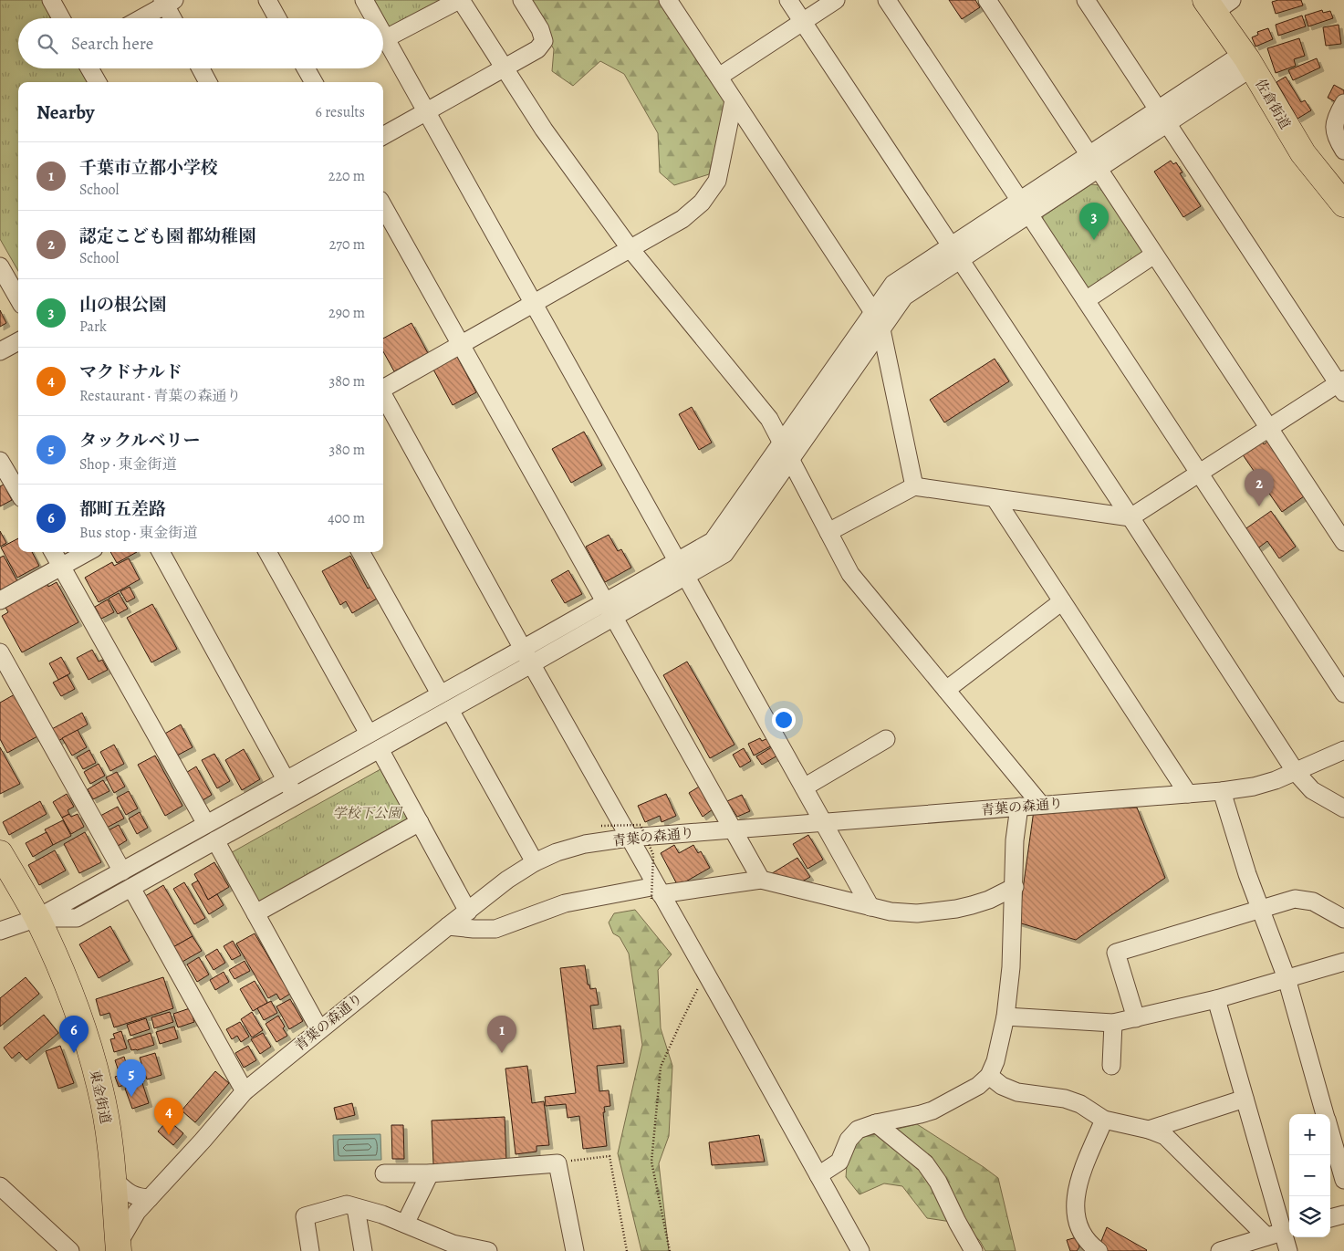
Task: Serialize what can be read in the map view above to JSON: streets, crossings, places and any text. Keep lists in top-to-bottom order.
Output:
{
  "streets": {
    "highway": ["佐倉街道", "東金街道"],
    "street": ["青葉の森通り"]
  },
  "crossings": [
    ["青葉の森通り", "東金街道"]
  ],
  "parks": ["学校下公園"],
  "page": {
    "search": "Search here",
    "heading": ["Nearby", "6 results"],
    "list": [
      {
        "mark": "1",
        "name": "千葉市立都小学校",
        "note": "School",
        "value": "220 m"
      },
      {
        "mark": "2",
        "name": "認定こども園 都幼稚園",
        "note": "School",
        "value": "270 m"
      },
      {
        "mark": "3",
        "name": "山の根公園",
        "note": "Park",
        "value": "290 m"
      },
      {
        "mark": "4",
        "name": "マクドナルド",
        "note": "Restaurant · 青葉の森通り",
        "value": "380 m"
      },
      {
        "mark": "5",
        "name": "タックルベリー",
        "note": "Shop · 東金街道",
        "value": "380 m"
      },
      {
        "mark": "6",
        "name": "都町五差路",
        "note": "Bus stop · 東金街道",
        "value": "400 m"
      }
    ],
    "pins": [
      "3",
      "2",
      "1",
      "6",
      "5",
      "4"
    ],
    "map_buttons": ["+", "−"]
  }
}
